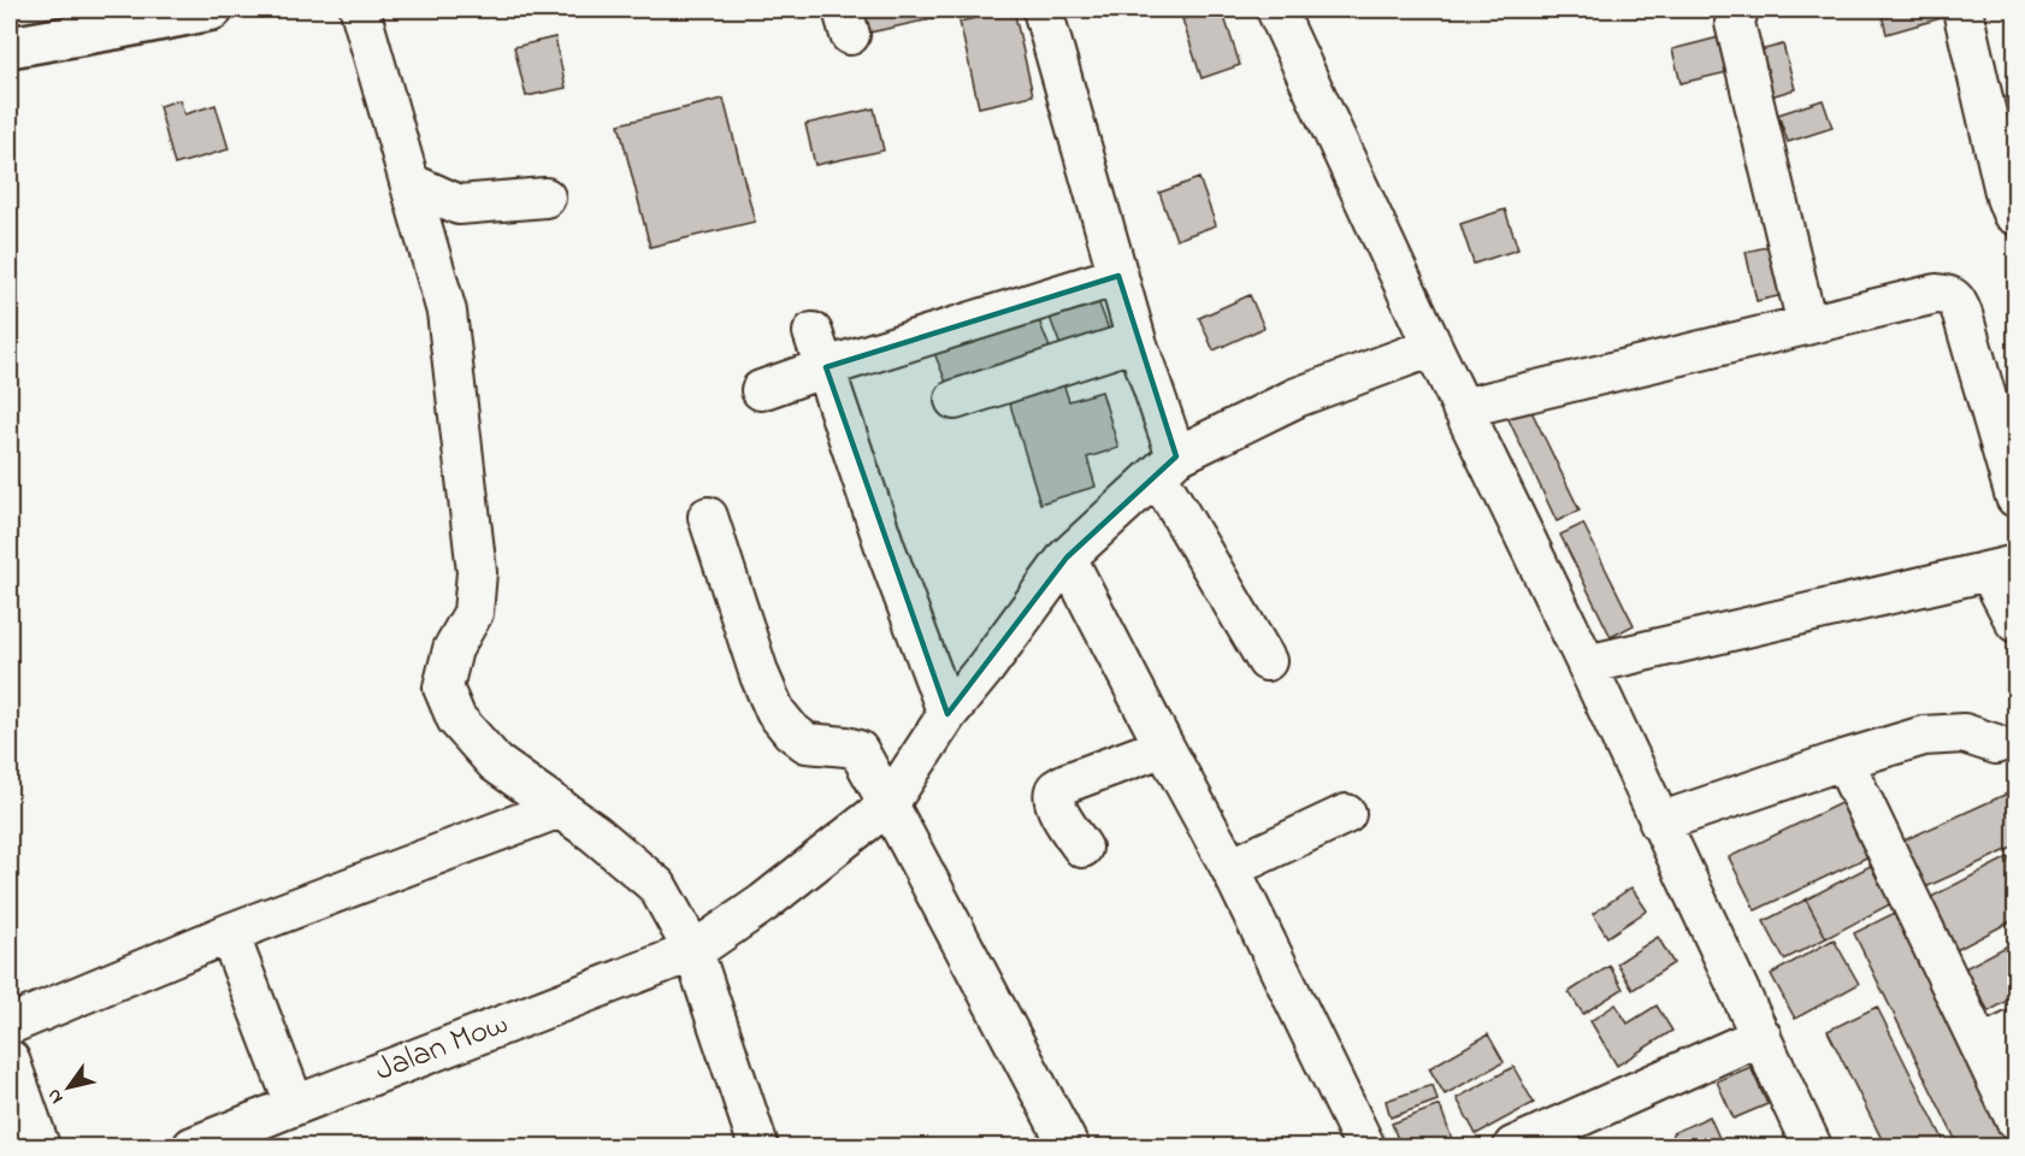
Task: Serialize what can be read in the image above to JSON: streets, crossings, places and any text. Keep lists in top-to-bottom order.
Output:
{
  "streets": {
    "street": ["Jalan Mow"]
  },
  "north": "bottom left"
}
